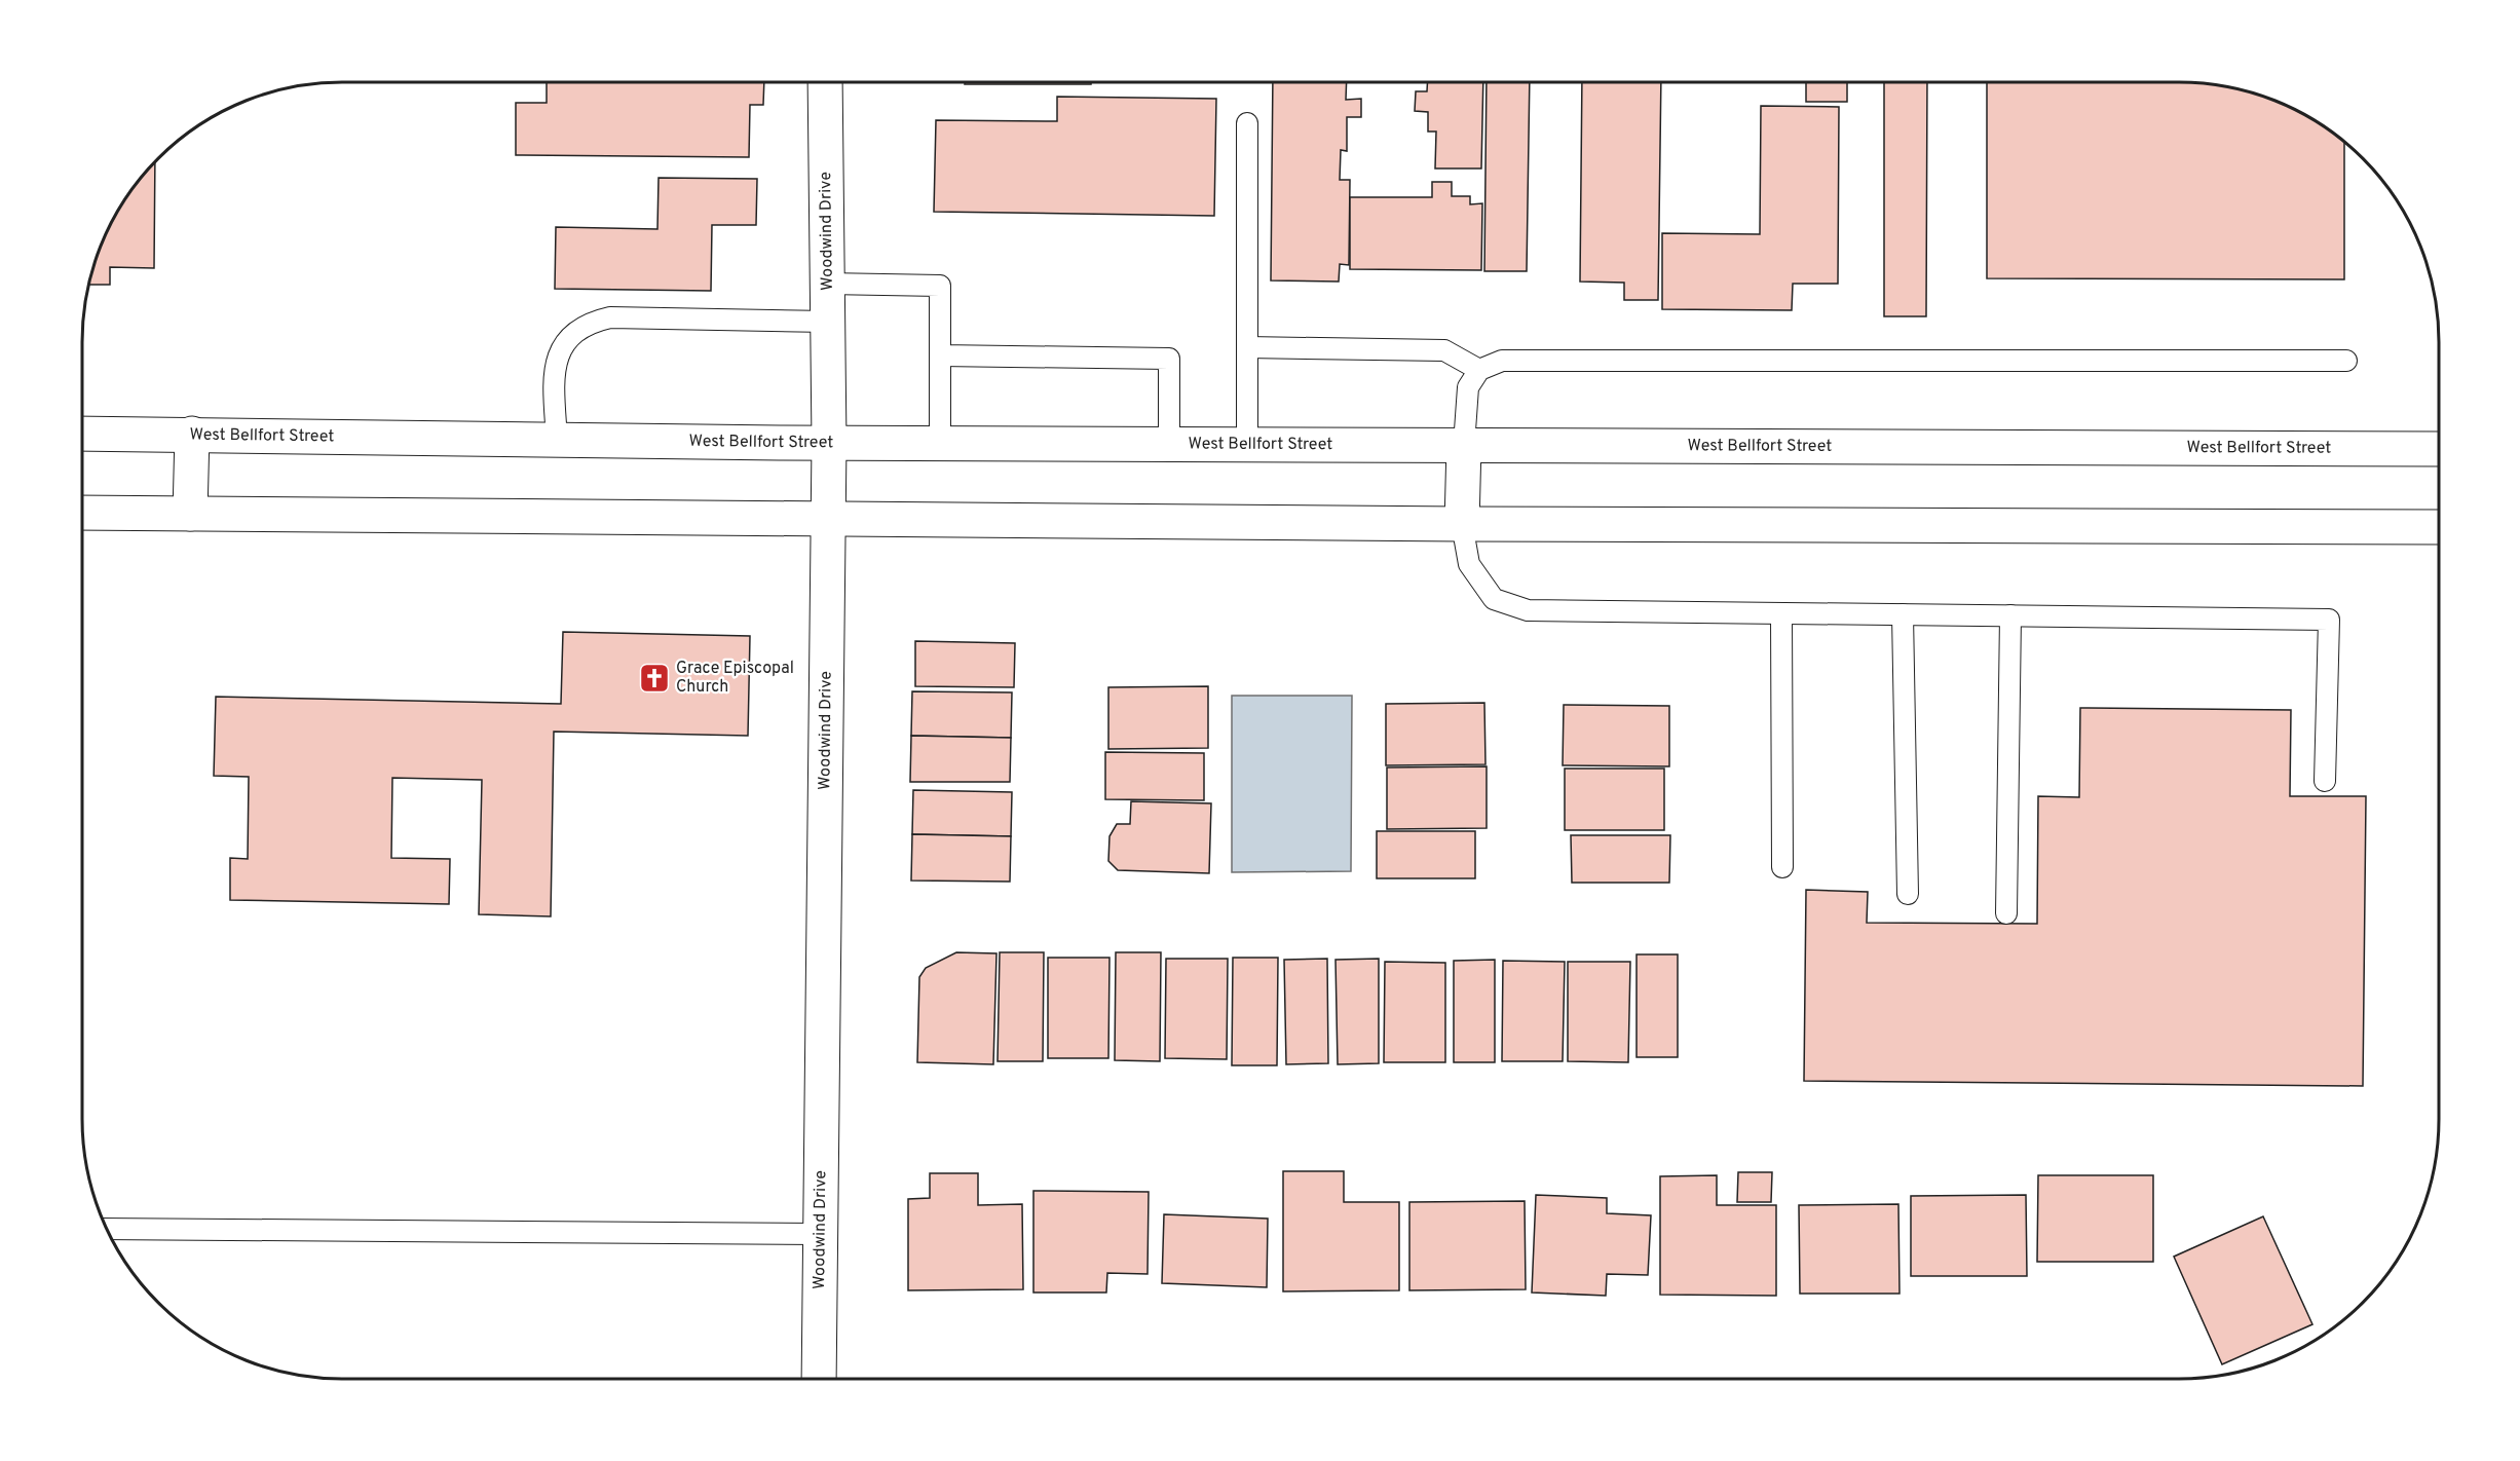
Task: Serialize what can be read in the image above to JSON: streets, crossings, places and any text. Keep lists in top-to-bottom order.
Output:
{
  "streets": {
    "main road": ["Woodwind Drive", "West Bellfort Street"]
  },
  "crossings": [
    ["Woodwind Drive", "West Bellfort Street"]
  ],
  "places": {
    "church": ["Grace Episcopal Church"]
  }
}
